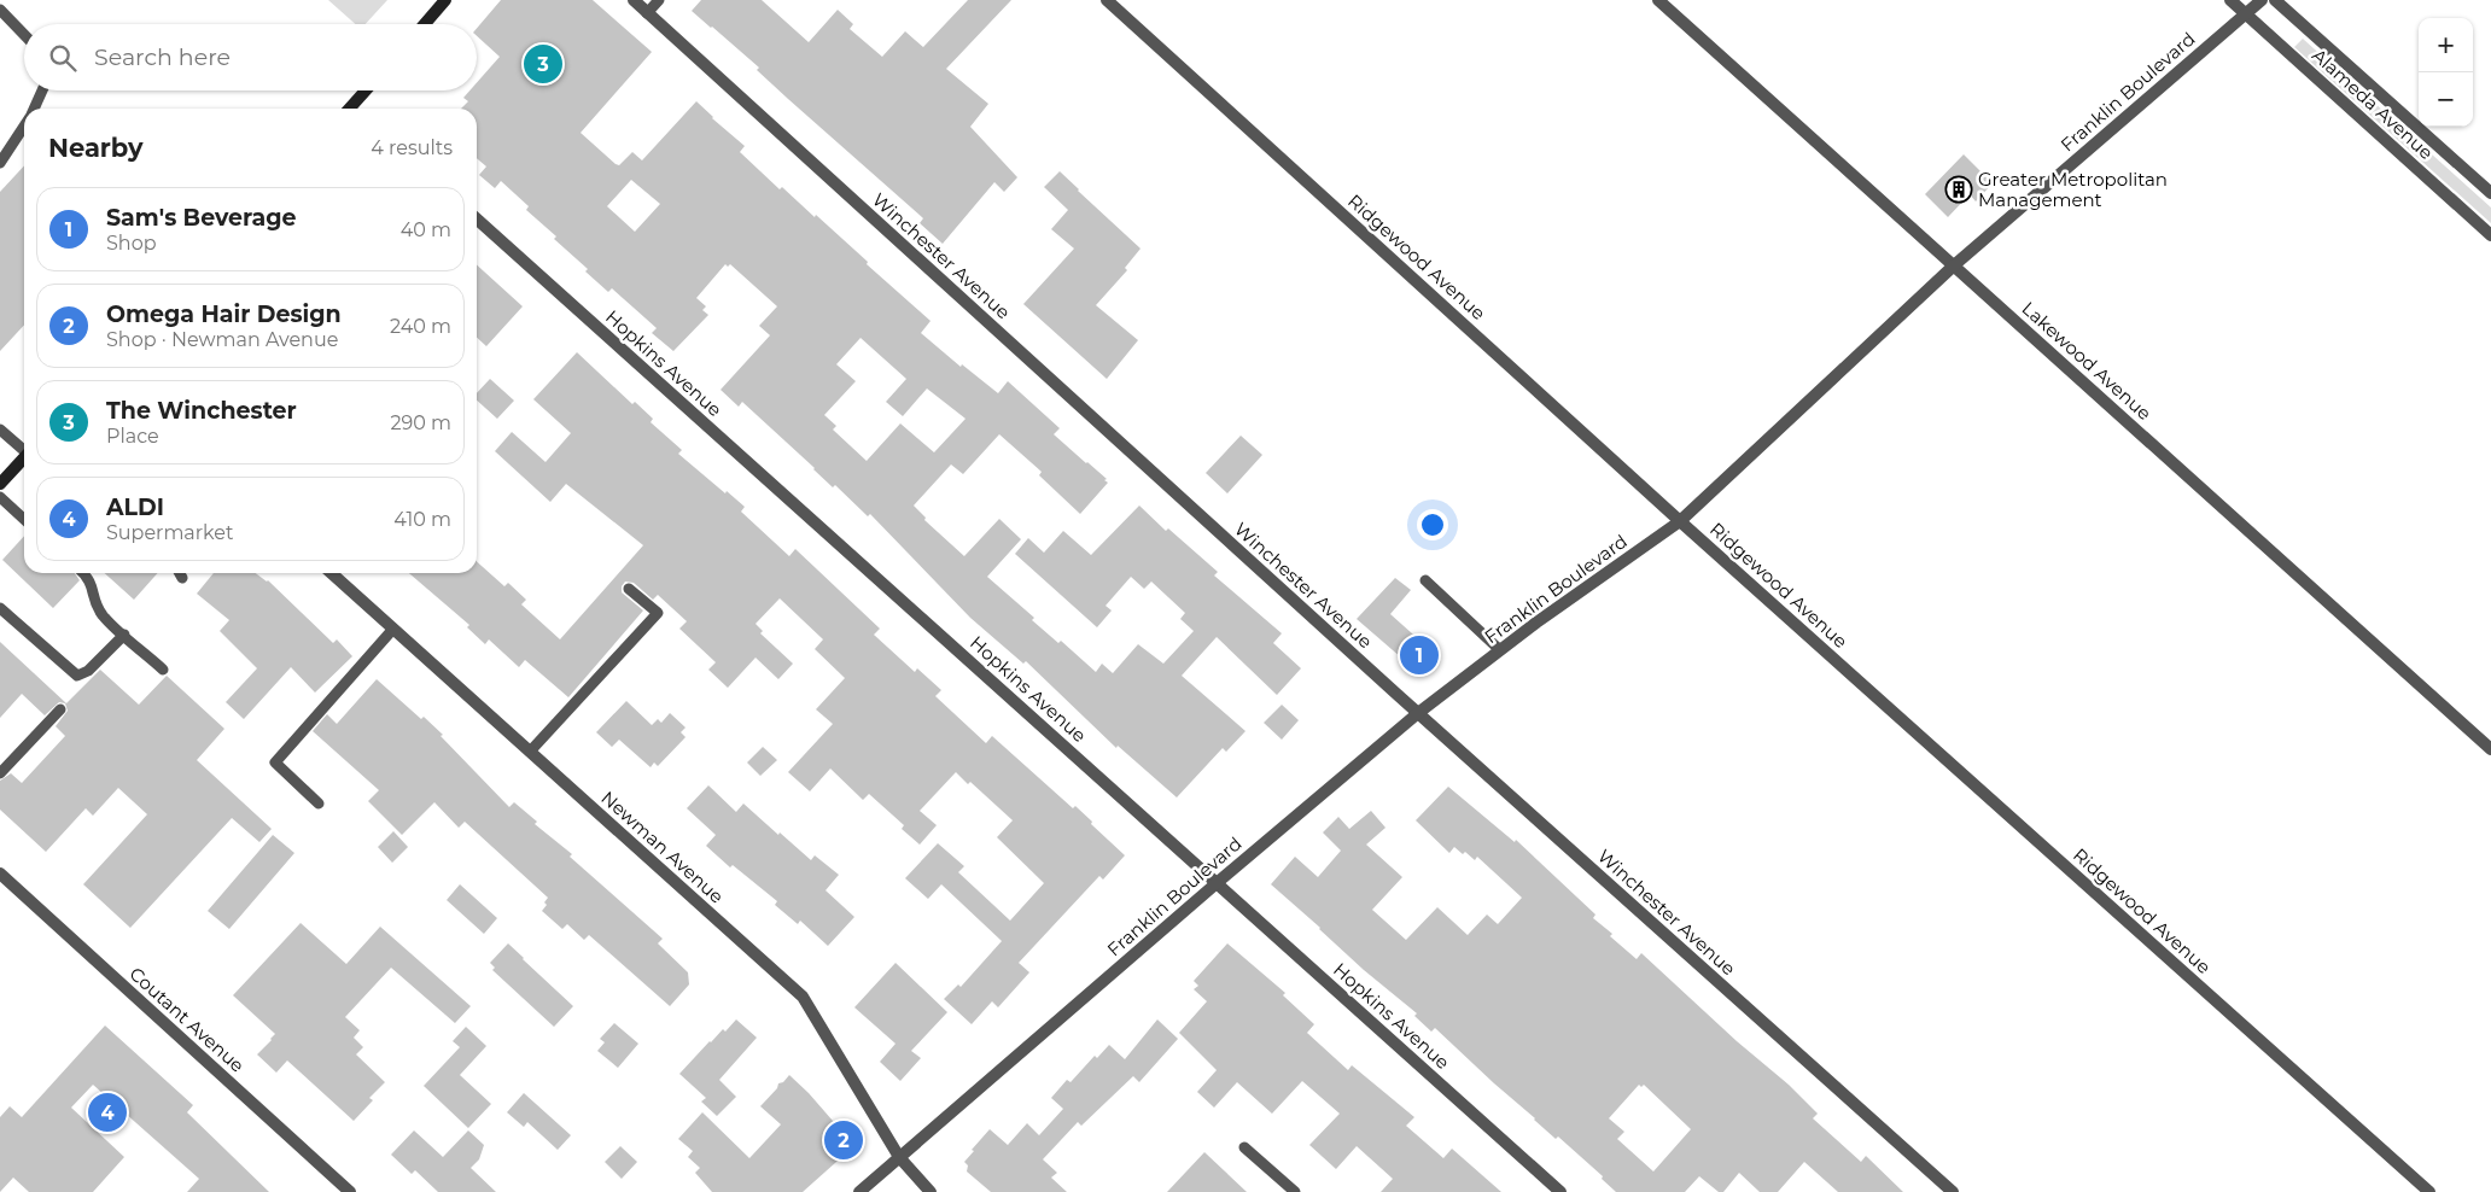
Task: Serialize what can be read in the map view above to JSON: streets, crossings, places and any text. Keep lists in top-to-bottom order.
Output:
{
  "streets": {
    "street": [
      "Franklin Boulevard",
      "Alameda Avenue",
      "Winchester Avenue",
      "Ridgewood Avenue",
      "Lakewood Avenue",
      "Hopkins Avenue",
      "Newman Avenue",
      "Coutant Avenue"
    ]
  },
  "crossings": [
    ["Franklin Boulevard", "Alameda Avenue"],
    ["Franklin Boulevard", "Winchester Avenue"],
    ["Franklin Boulevard", "Ridgewood Avenue"],
    ["Franklin Boulevard", "Lakewood Avenue"],
    ["Franklin Boulevard", "Hopkins Avenue"],
    ["Franklin Boulevard", "Newman Avenue"]
  ],
  "places": {
    "building": ["Greater Metropolitan Management"]
  },
  "page": {
    "map_buttons": ["+", "−"],
    "search": "Search here",
    "pins": [
      "3",
      "1",
      "4",
      "2"
    ],
    "heading": ["Nearby", "4 results"],
    "list": [
      {
        "mark": "1",
        "name": "Sam's Beverage",
        "note": "Shop",
        "value": "40 m"
      },
      {
        "mark": "2",
        "name": "Omega Hair Design",
        "note": "Shop · Newman Avenue",
        "value": "240 m"
      },
      {
        "mark": "3",
        "name": "The Winchester",
        "note": "Place",
        "value": "290 m"
      },
      {
        "mark": "4",
        "name": "ALDI",
        "note": "Supermarket",
        "value": "410 m"
      }
    ]
  }
}
